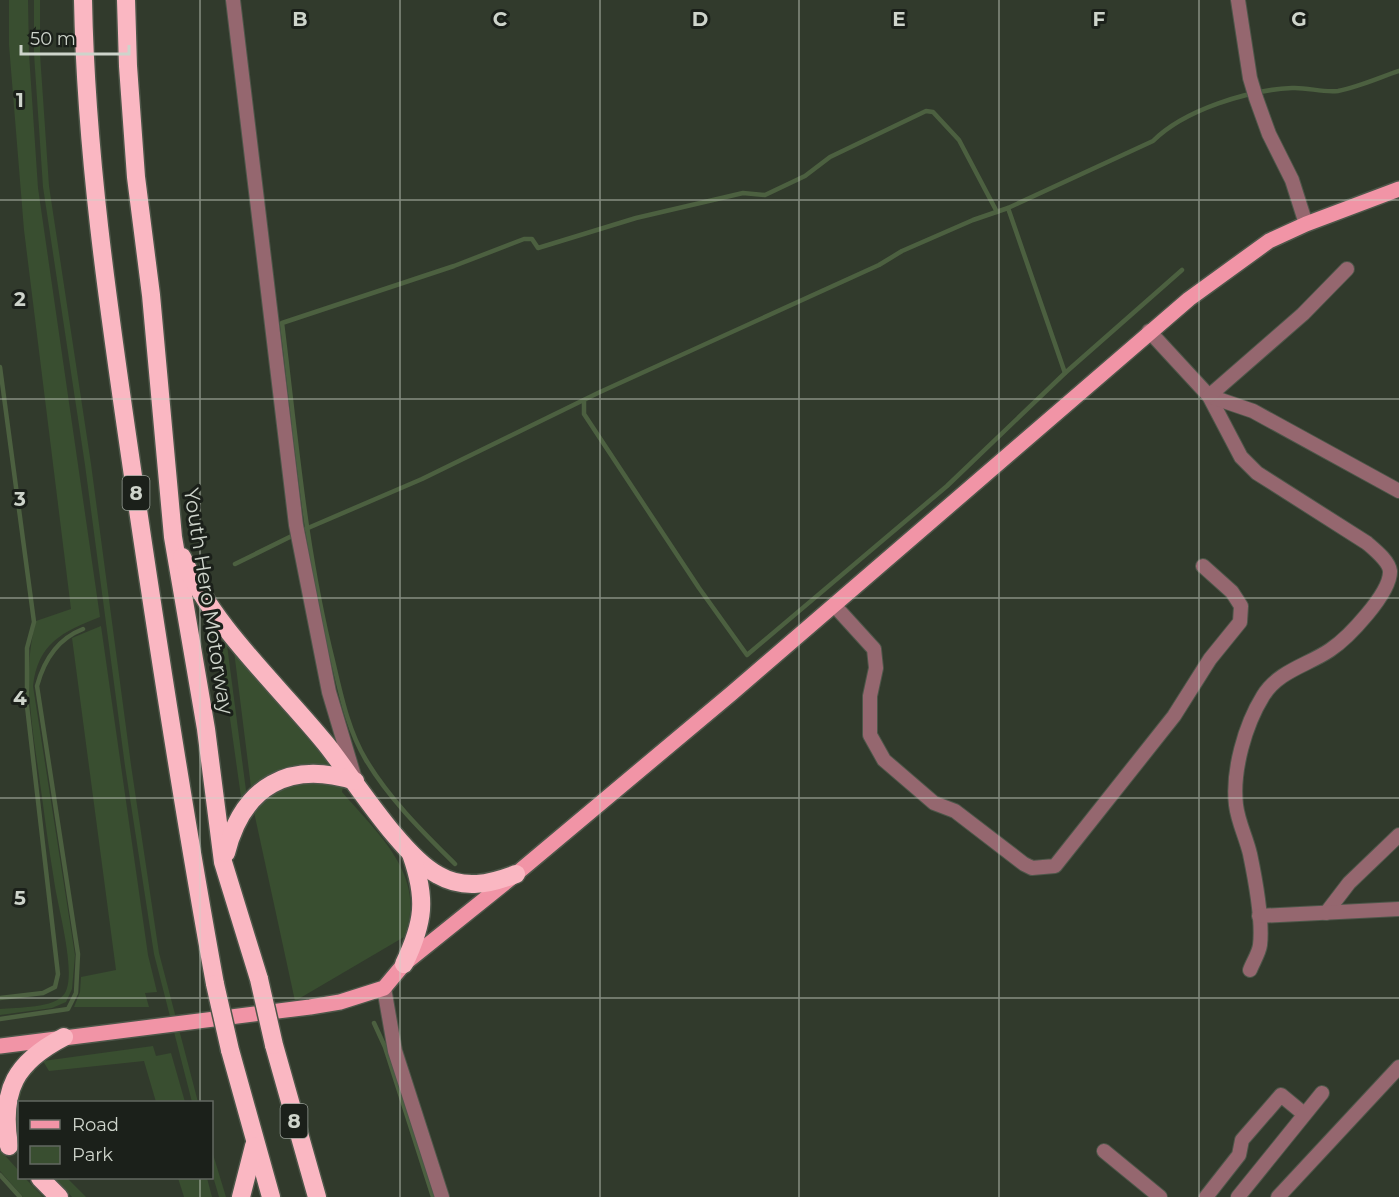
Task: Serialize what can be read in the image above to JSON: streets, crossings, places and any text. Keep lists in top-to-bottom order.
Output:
{
  "streets": {
    "highway": ["8", "Youth Hero Motorway"]
  },
  "legend": ["Road", "Park"],
  "scale_bar": "50 m",
  "grid": {
    "columns": [
      "B",
      "C",
      "D",
      "E",
      "F",
      "G"
    ],
    "rows": [
      "1",
      "2",
      "3",
      "4",
      "5"
    ]
  }
}
